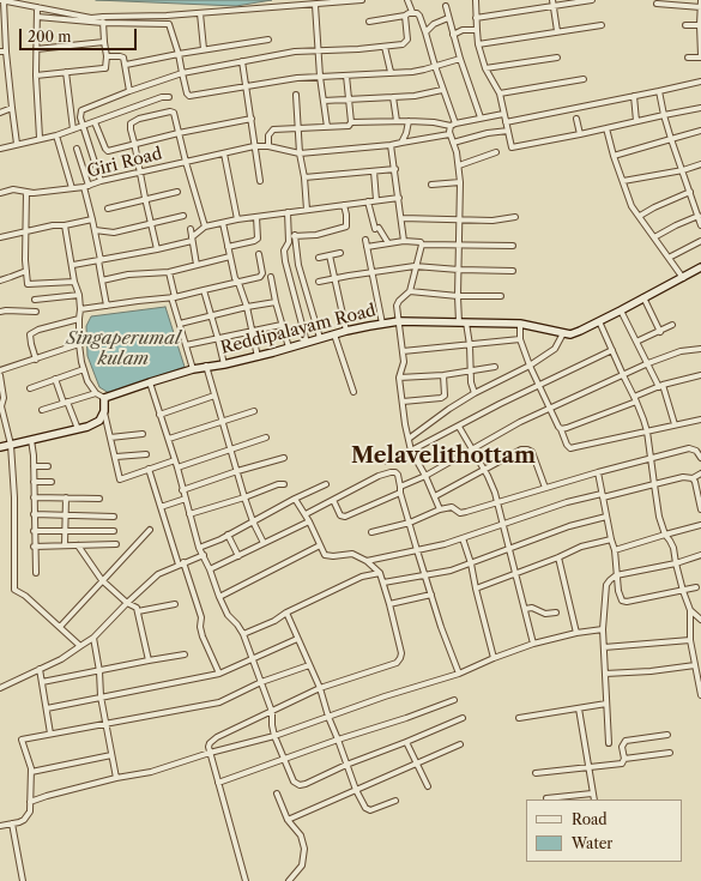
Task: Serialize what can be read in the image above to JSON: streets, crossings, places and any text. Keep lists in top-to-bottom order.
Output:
{
  "streets": {
    "main road": ["Reddipalayam Road"],
    "street": ["Giri Road"]
  },
  "districts": ["Melavelithottam"],
  "water": ["Singaperumal kulam"],
  "legend": ["Road", "Water"],
  "scale_bar": "200 m"
}
